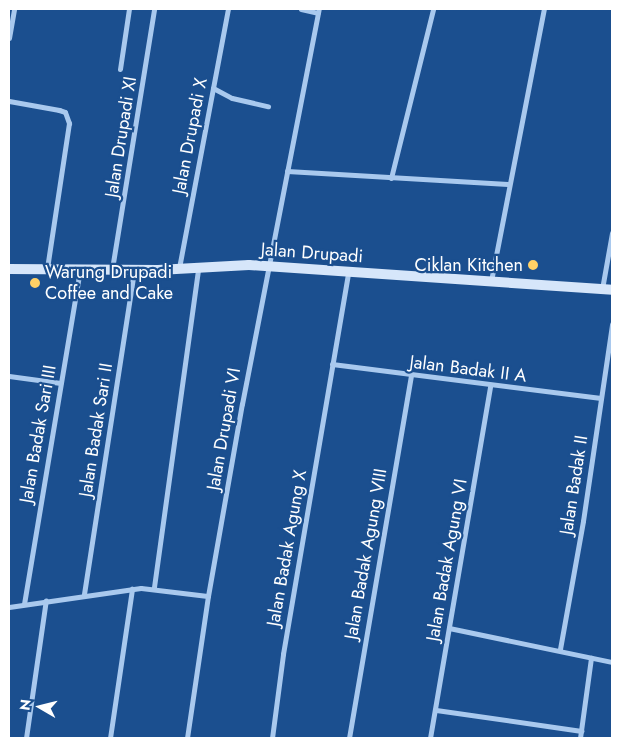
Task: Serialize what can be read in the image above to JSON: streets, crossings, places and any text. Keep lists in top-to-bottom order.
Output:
{
  "streets": {
    "street": [
      "Jalan Drupadi X",
      "Jalan Drupadi XI",
      "Jalan Drupadi",
      "Jalan Badak II A",
      "Jalan Drupadi VI",
      "Jalan Badak Sari II",
      "Jalan Badak Sari III",
      "Jalan Badak II",
      "Jalan Badak Agung X",
      "Jalan Badak Agung VIII",
      "Jalan Badak Agung VI"
    ]
  },
  "crossings": [
    ["Jalan Drupadi X", "Jalan Drupadi"],
    ["Jalan Drupadi XI", "Jalan Drupadi"],
    ["Jalan Drupadi", "Jalan Drupadi VI"],
    ["Jalan Drupadi", "Jalan Badak Sari II"],
    ["Jalan Drupadi", "Jalan Badak Sari III"],
    ["Jalan Drupadi", "Jalan Badak Agung X"],
    ["Jalan Badak II A", "Jalan Badak II"],
    ["Jalan Badak II A", "Jalan Badak Agung X"],
    ["Jalan Badak II A", "Jalan Badak Agung VIII"],
    ["Jalan Badak II A", "Jalan Badak Agung VI"]
  ],
  "places": ["Ciklan Kitchen", "Warung Drupadi Coffee and Cake"],
  "north": "left"
}
